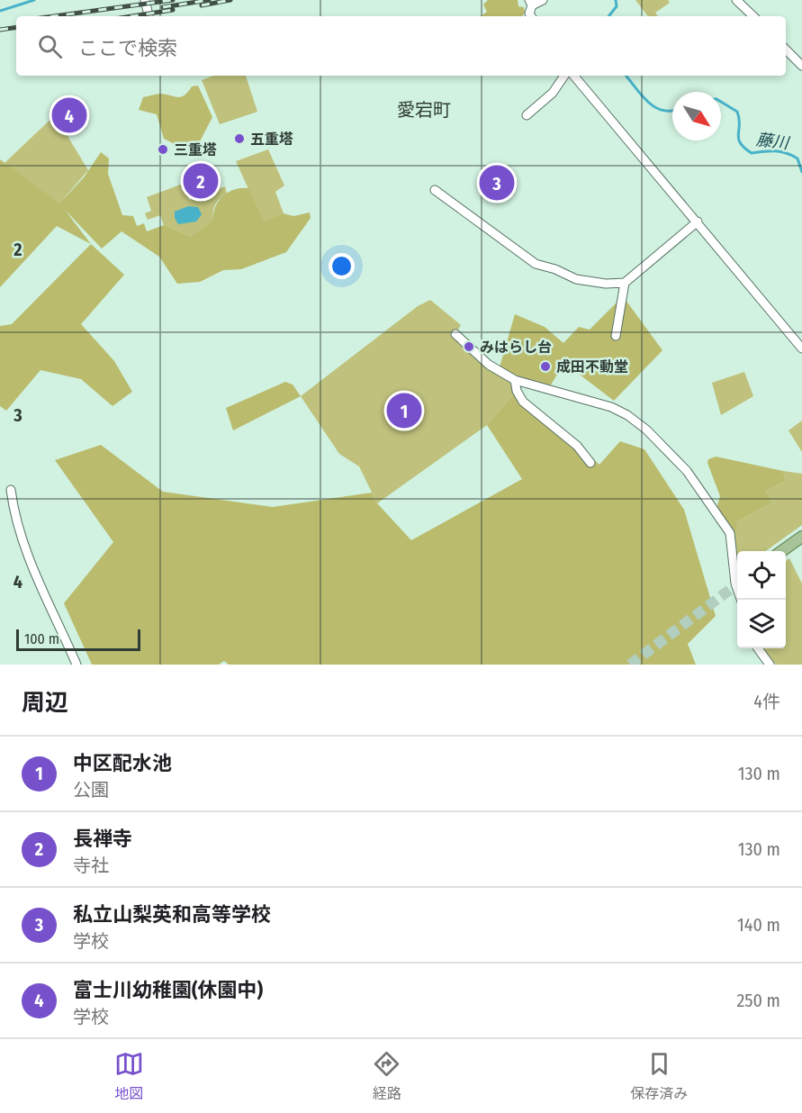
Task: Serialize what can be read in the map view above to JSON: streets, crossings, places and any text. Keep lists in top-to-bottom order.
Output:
{
  "districts": ["愛宕町"],
  "water": ["藤川"],
  "places": [
    "五重塔",
    "三重塔",
    "みはらし台",
    "成田不動堂"
  ],
  "scale_bar": "100 m",
  "north": "bottom right",
  "page": {
    "search": "ここで検索",
    "pins": [
      "4",
      "2",
      "3",
      "1"
    ],
    "scale": "100 m",
    "heading": ["周辺", "4件"],
    "list": [
      {
        "mark": "1",
        "name": "中区配水池",
        "note": "公園",
        "value": "130 m"
      },
      {
        "mark": "2",
        "name": "長禅寺",
        "note": "寺社",
        "value": "130 m"
      },
      {
        "mark": "3",
        "name": "私立山梨英和高等学校",
        "note": "学校",
        "value": "140 m"
      },
      {
        "mark": "4",
        "name": "富士川幼稚園(休園中)",
        "note": "学校",
        "value": "250 m"
      }
    ],
    "nav": ["地図", "経路", "保存済み"]
  },
  "grid": {
    "rows": ["2", "3", "4"]
  }
}
